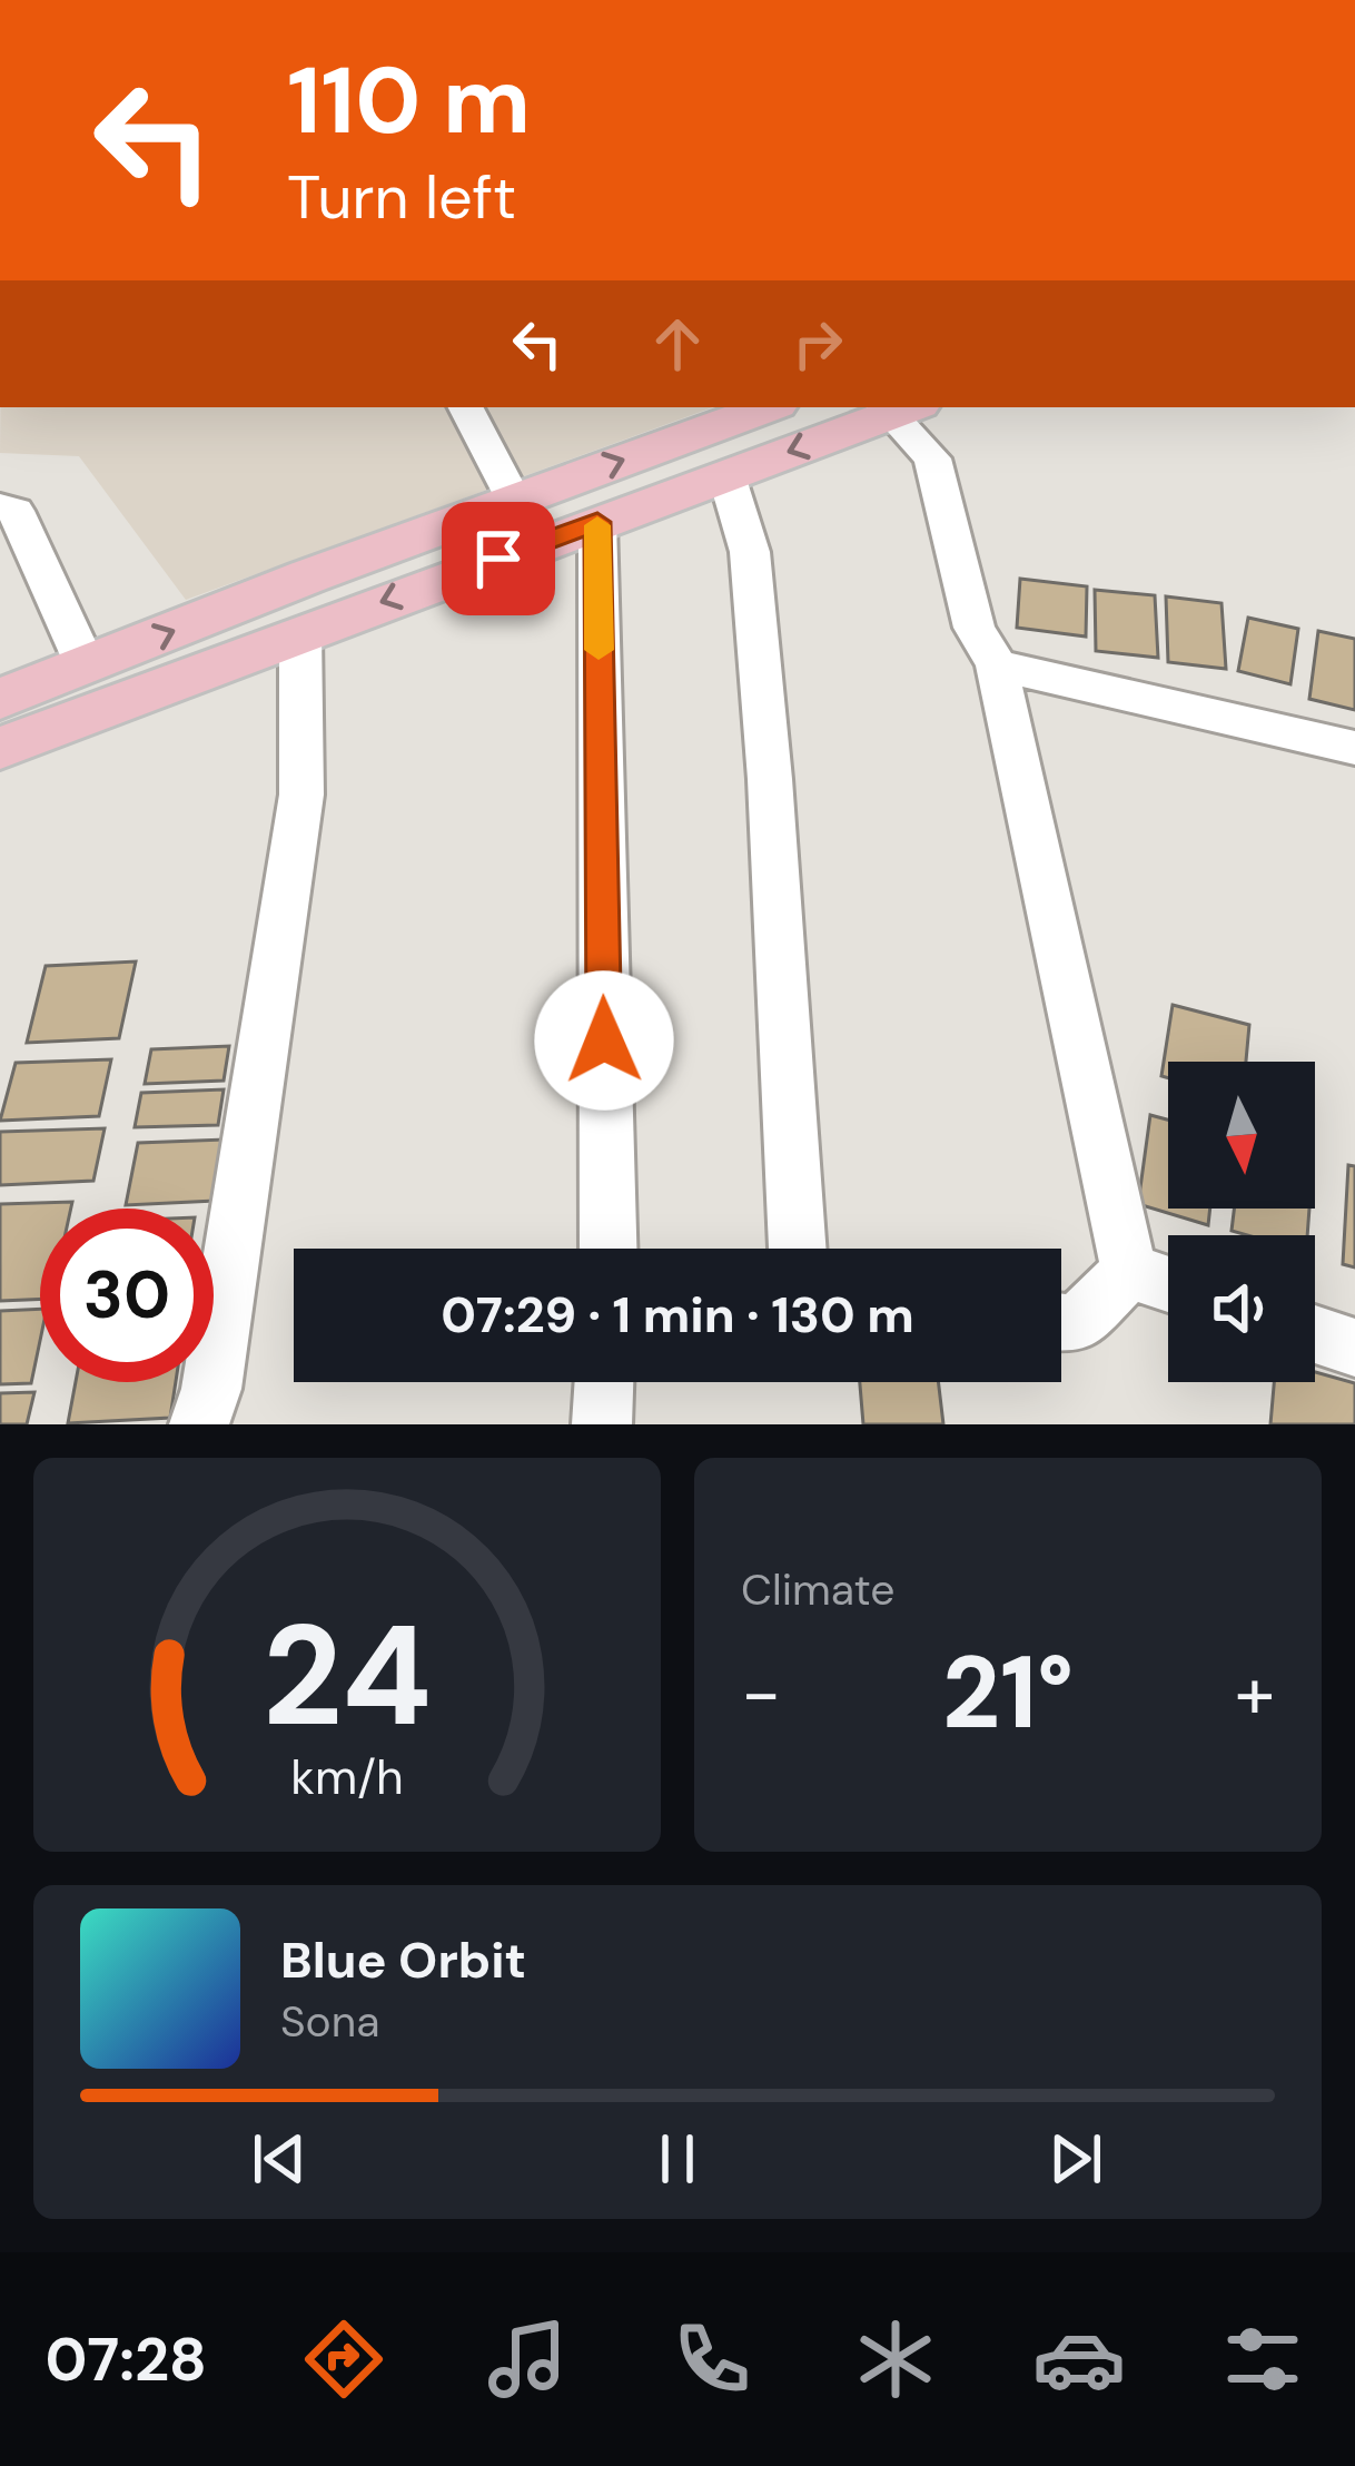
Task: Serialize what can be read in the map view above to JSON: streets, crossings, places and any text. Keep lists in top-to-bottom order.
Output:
{
  "north": "bottom",
  "page": {
    "turn": ["110 m", "Turn left"],
    "limit": "30",
    "trip": "07:29 · 1 min · 130 m",
    "tile": "Climate",
    "heat": ["−", "21°", "+"],
    "song": ["Blue Orbit", "Sona"],
    "tabs": "07:28",
    "gauge": ["24", "km/h"]
  }
}
